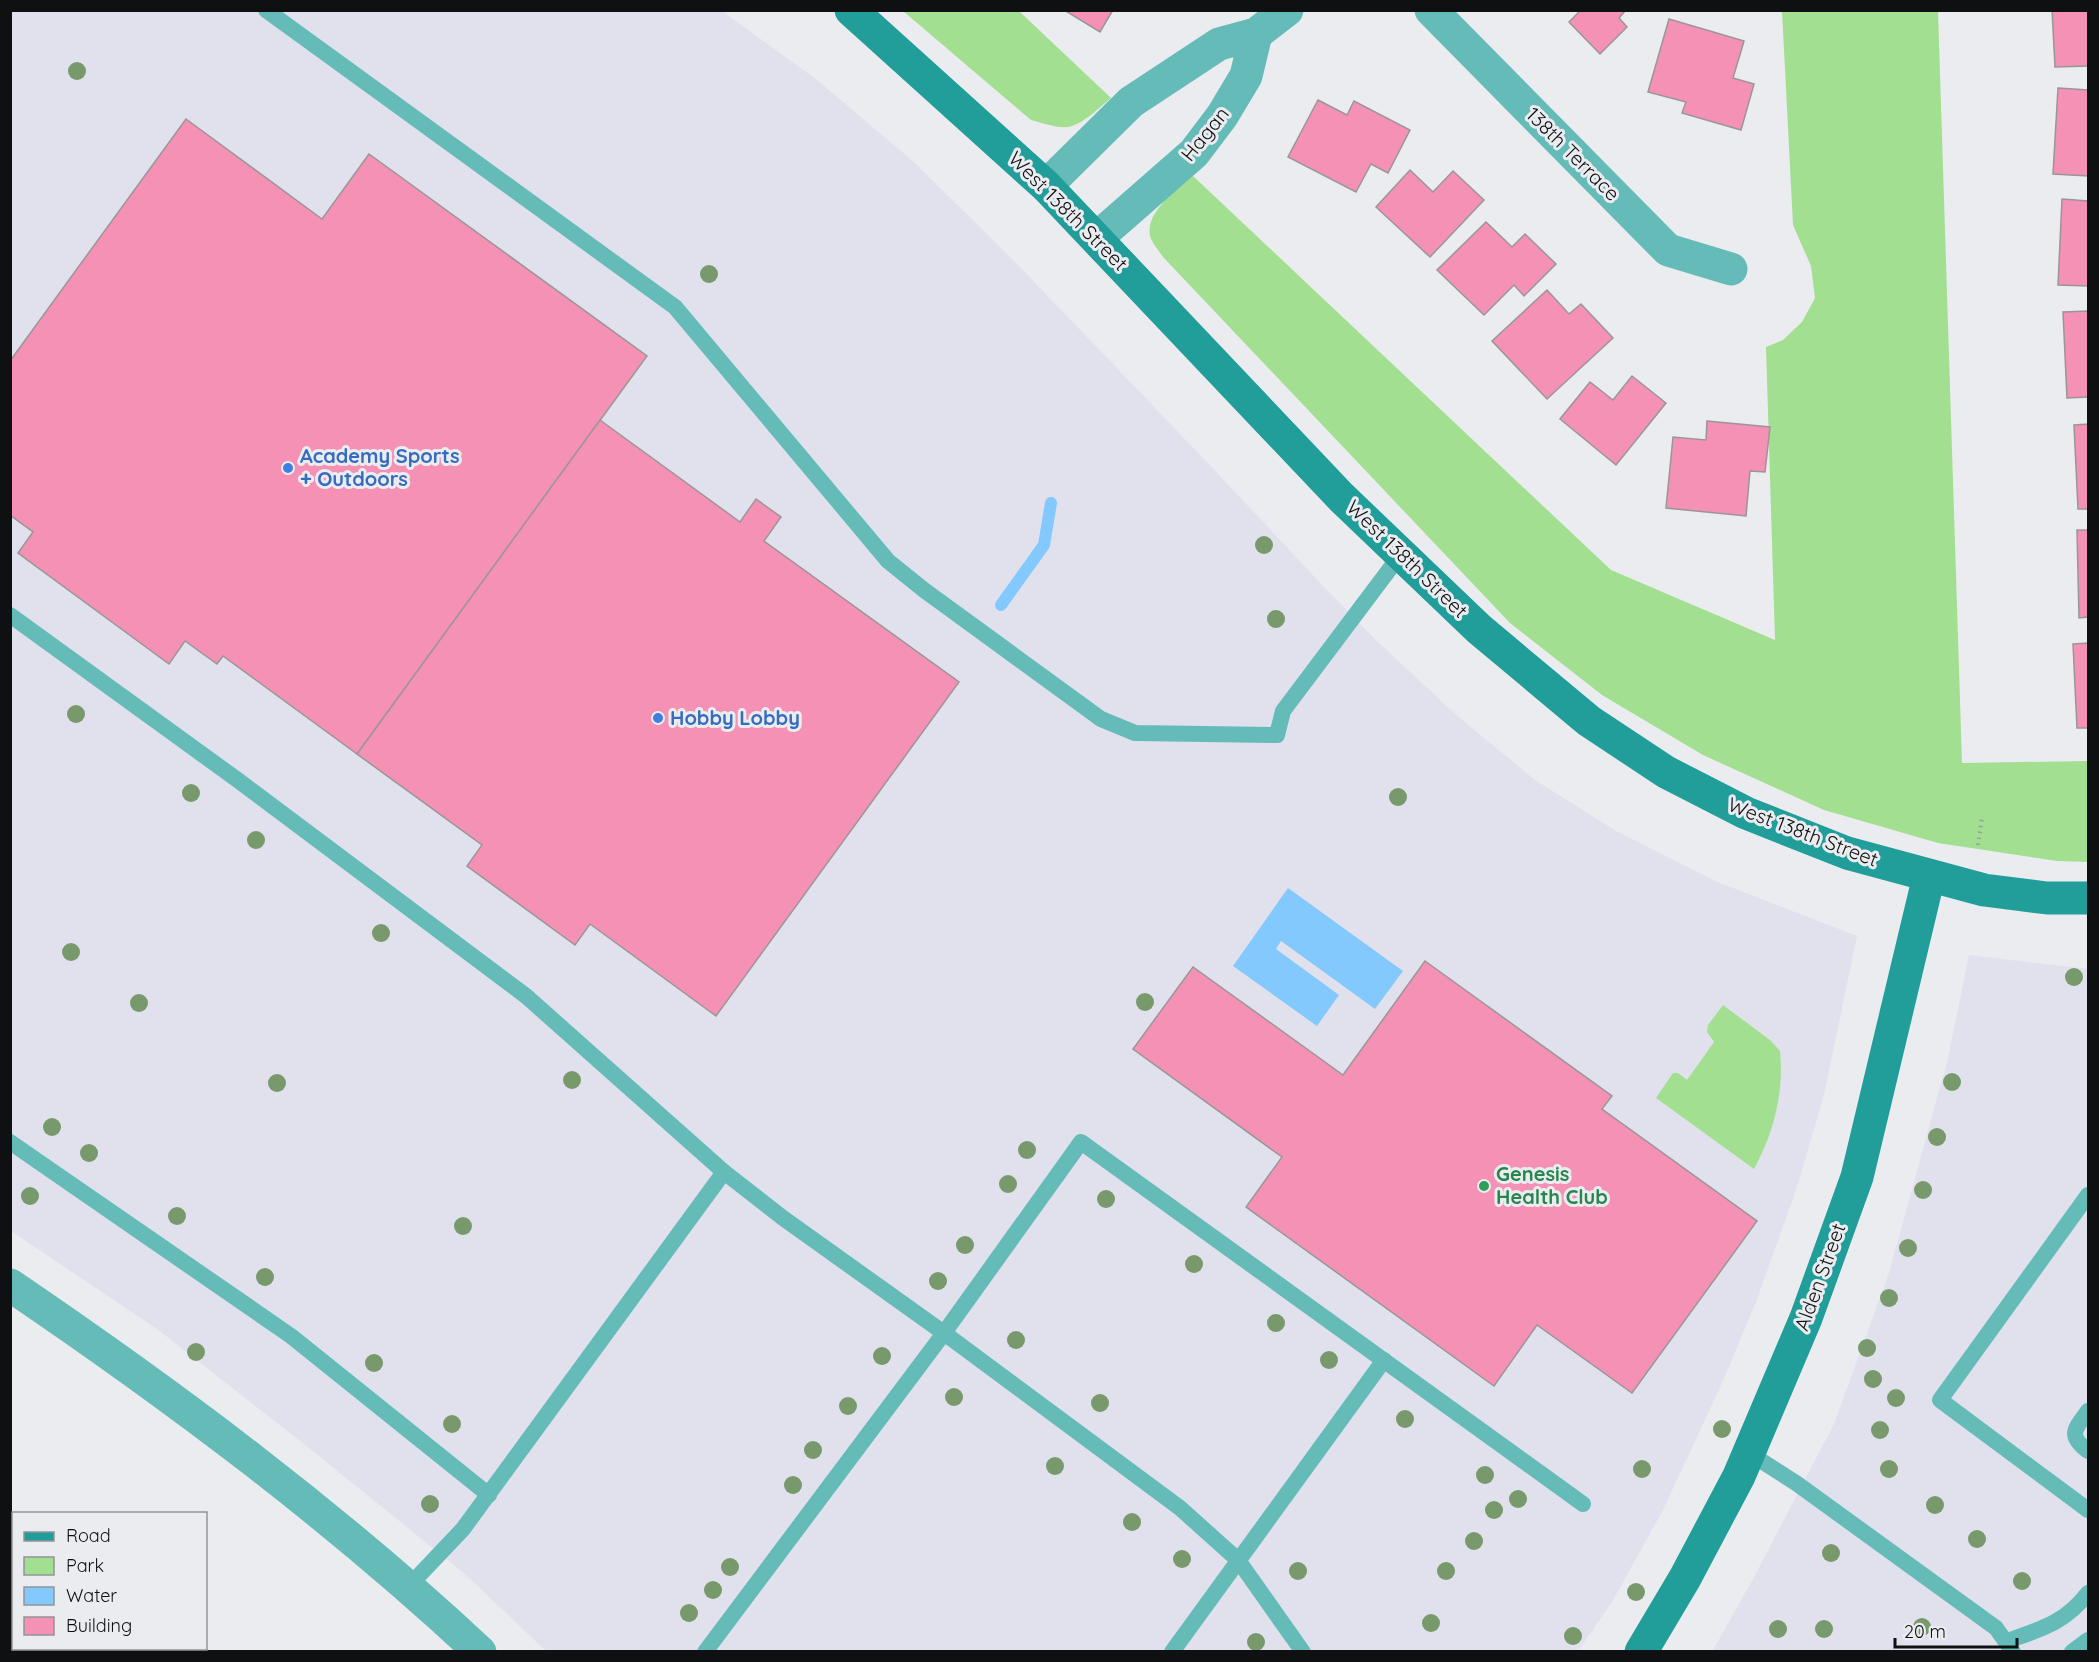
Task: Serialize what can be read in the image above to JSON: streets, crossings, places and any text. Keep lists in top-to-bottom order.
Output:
{
  "streets": {
    "street": [
      "Hagan",
      "138th Terrace",
      "West 138th Street",
      "Alden Street"
    ]
  },
  "crossings": [
    ["Hagan", "West 138th Street"],
    ["West 138th Street", "Alden Street"]
  ],
  "places": ["Academy Sports + Outdoors", "Hobby Lobby", "Genesis Health Club"],
  "legend": [
    "Road",
    "Park",
    "Water",
    "Building"
  ],
  "scale_bar": "20 m"
}
